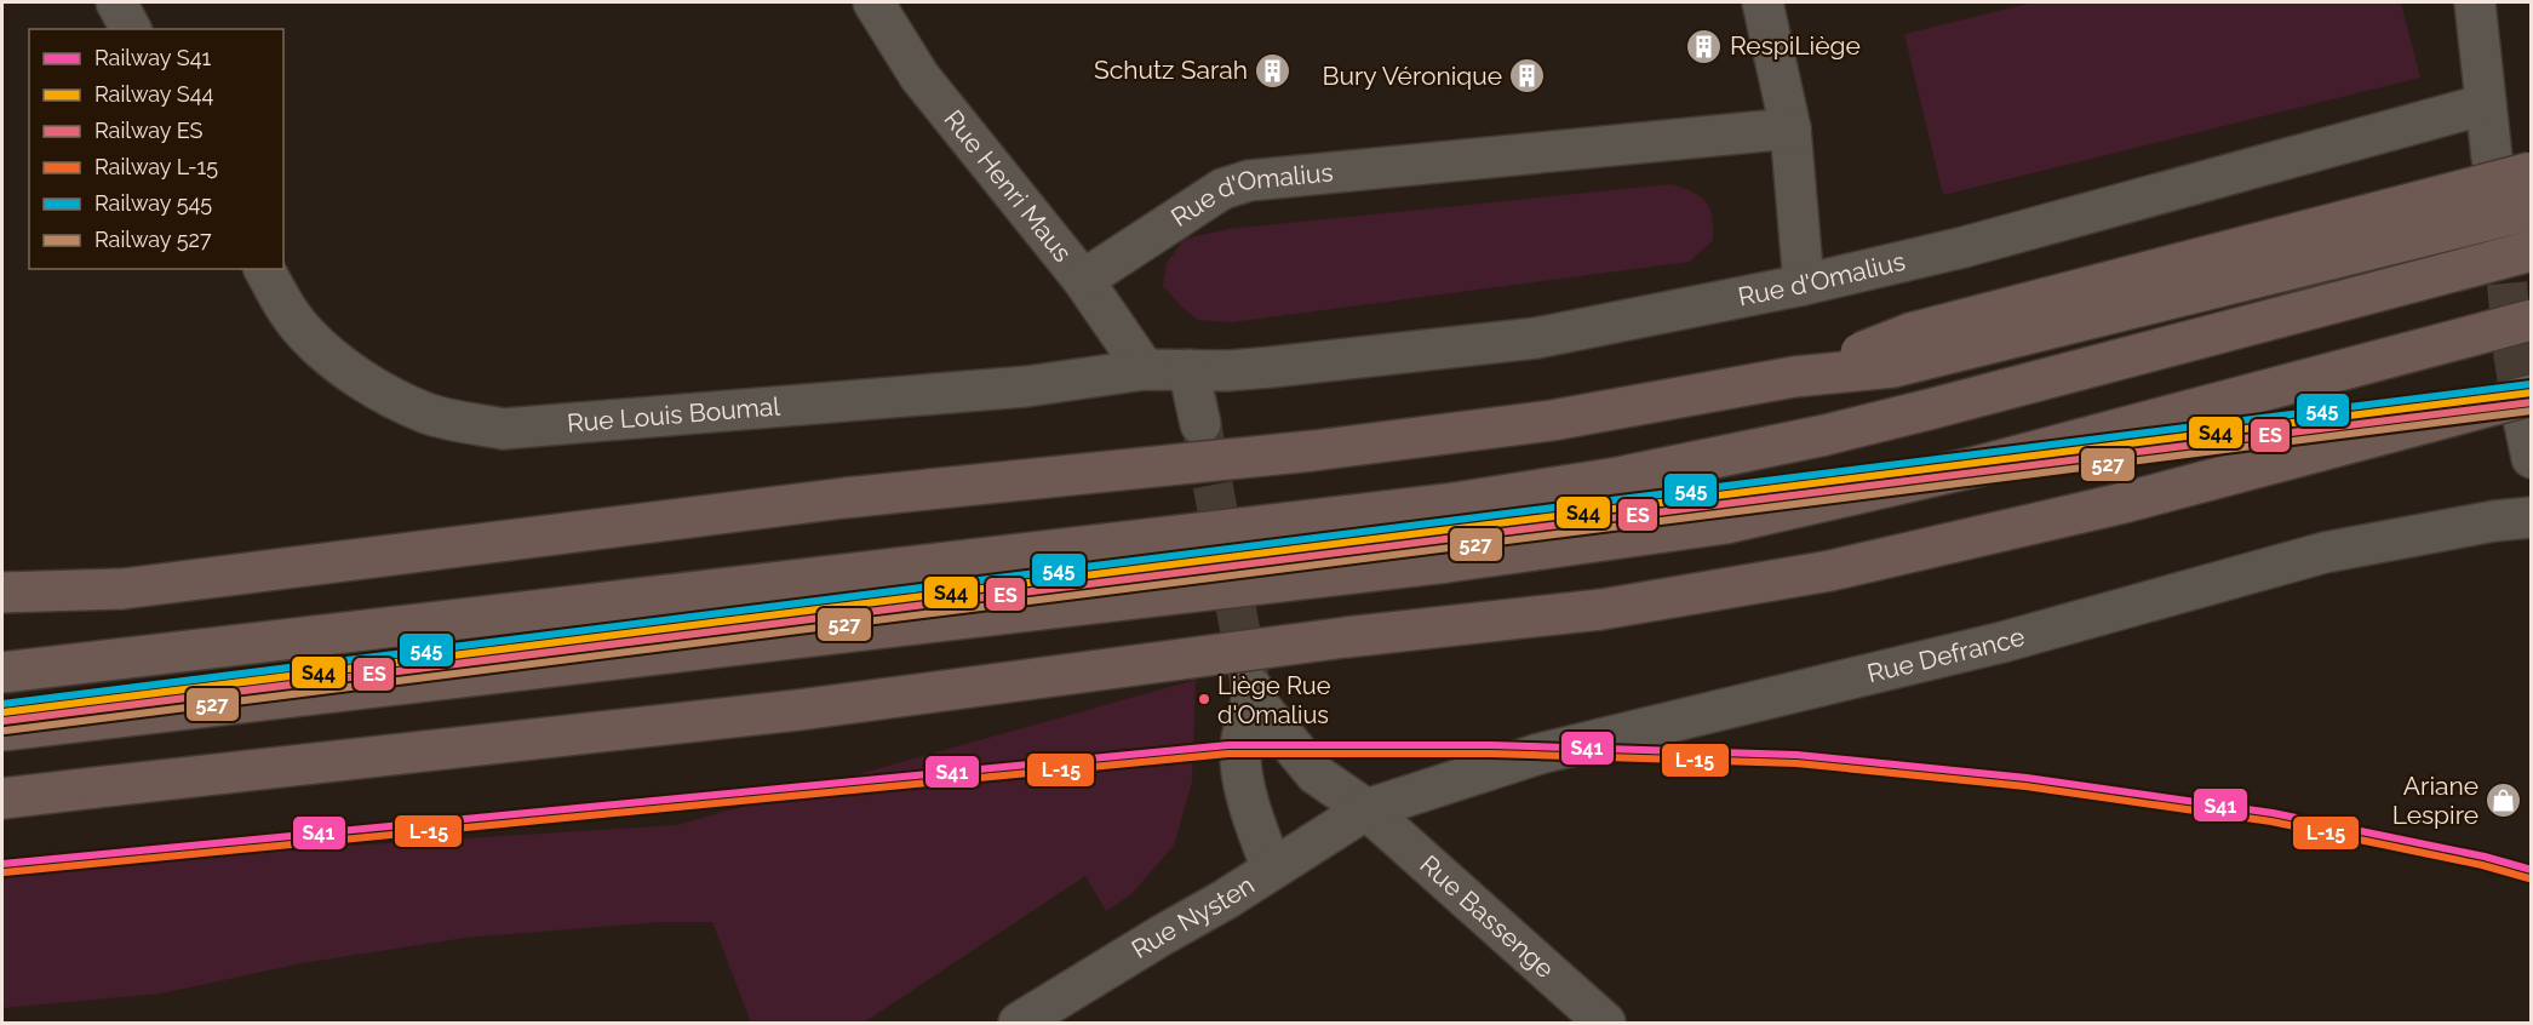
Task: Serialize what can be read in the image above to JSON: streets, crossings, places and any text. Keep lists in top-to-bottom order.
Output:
{
  "streets": {
    "street": [
      "Rue Henri Maus",
      "Rue d'Omalius",
      "Rue Louis Boumal",
      "Rue Defrance",
      "Rue Bassenge",
      "Rue Nysten"
    ]
  },
  "crossings": [
    ["Rue Henri Maus", "Rue d'Omalius"],
    ["Rue Henri Maus", "Rue Louis Boumal"],
    ["Rue d'Omalius", "Rue Louis Boumal"],
    ["Rue Defrance", "Rue Bassenge"],
    ["Rue Defrance", "Rue Nysten"],
    ["Rue Bassenge", "Rue Nysten"]
  ],
  "places": {
    "building": ["RespiLiège", "Schutz Sarah", "Bury Véronique"],
    "other": ["Liège Rue d'Omalius"],
    "shop": ["Ariane Lespire"]
  },
  "lines": [
    "rail line 545",
    "rail line S44",
    "rail line ES",
    "rail line 527",
    "rail line S41",
    "rail line L-15"
  ],
  "legend": [
    "Railway S41",
    "Railway S44",
    "Railway ES",
    "Railway L-15",
    "Railway 545",
    "Railway 527"
  ]
}
